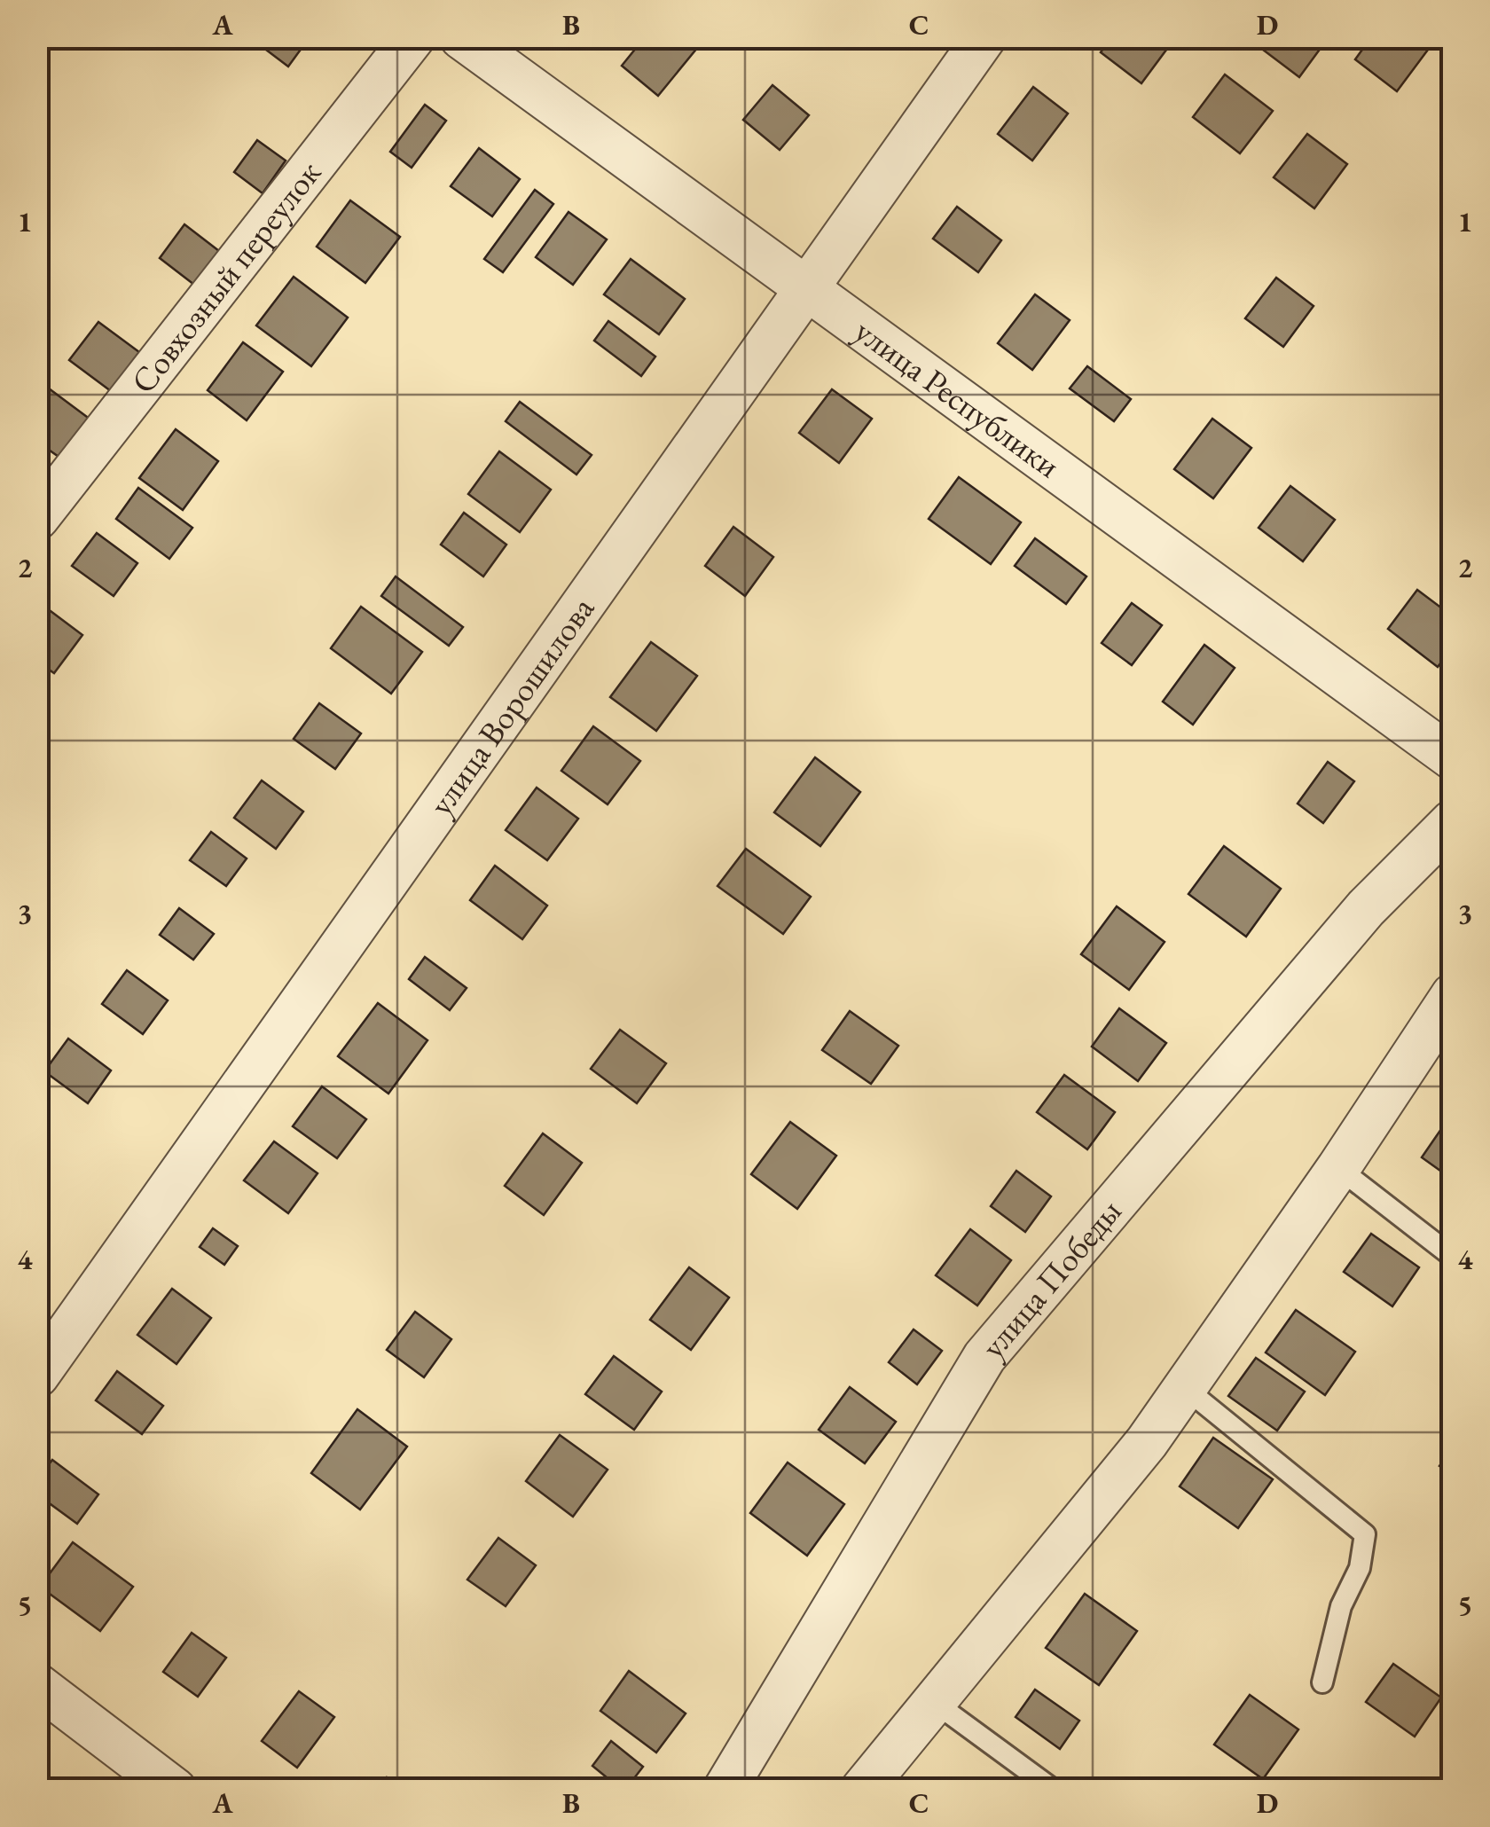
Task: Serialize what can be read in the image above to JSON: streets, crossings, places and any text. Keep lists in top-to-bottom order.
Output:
{
  "streets": {
    "street": [
      "Совхозный переулок",
      "улица Республики",
      "улица Ворошилова",
      "улица Победы"
    ]
  },
  "crossings": [
    ["улица Республики", "улица Ворошилова"]
  ],
  "grid": {
    "columns": [
      "A",
      "B",
      "C",
      "D"
    ],
    "rows": [
      "1",
      "2",
      "3",
      "4",
      "5"
    ]
  }
}
